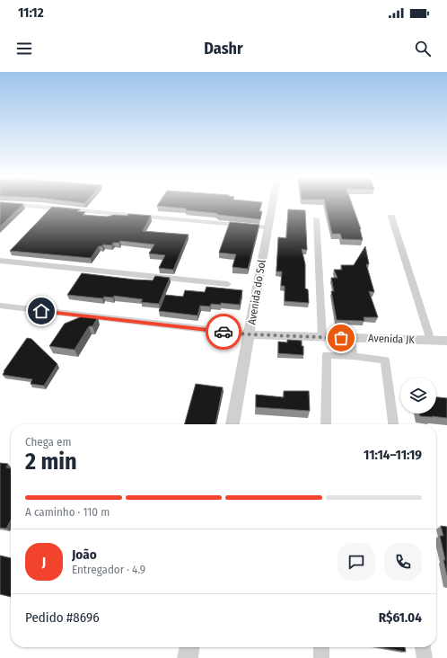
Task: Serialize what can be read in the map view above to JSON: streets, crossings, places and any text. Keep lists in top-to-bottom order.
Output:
{
  "streets": {
    "street": ["Avenida do Sol", "Avenida JK"]
  },
  "crossings": [
    ["Avenida do Sol", "Avenida JK"]
  ],
  "page": {
    "status": "11:12",
    "header": "Dashr",
    "heading": ["2 min", "Chega em", "11:14–11:19"],
    "panel": [
      "João",
      "Entregador · 4.9",
      "Pedido #8696",
      "R$61.04"
    ],
    "bar": "A caminho · 110 m",
    "round": "J"
  }
}
